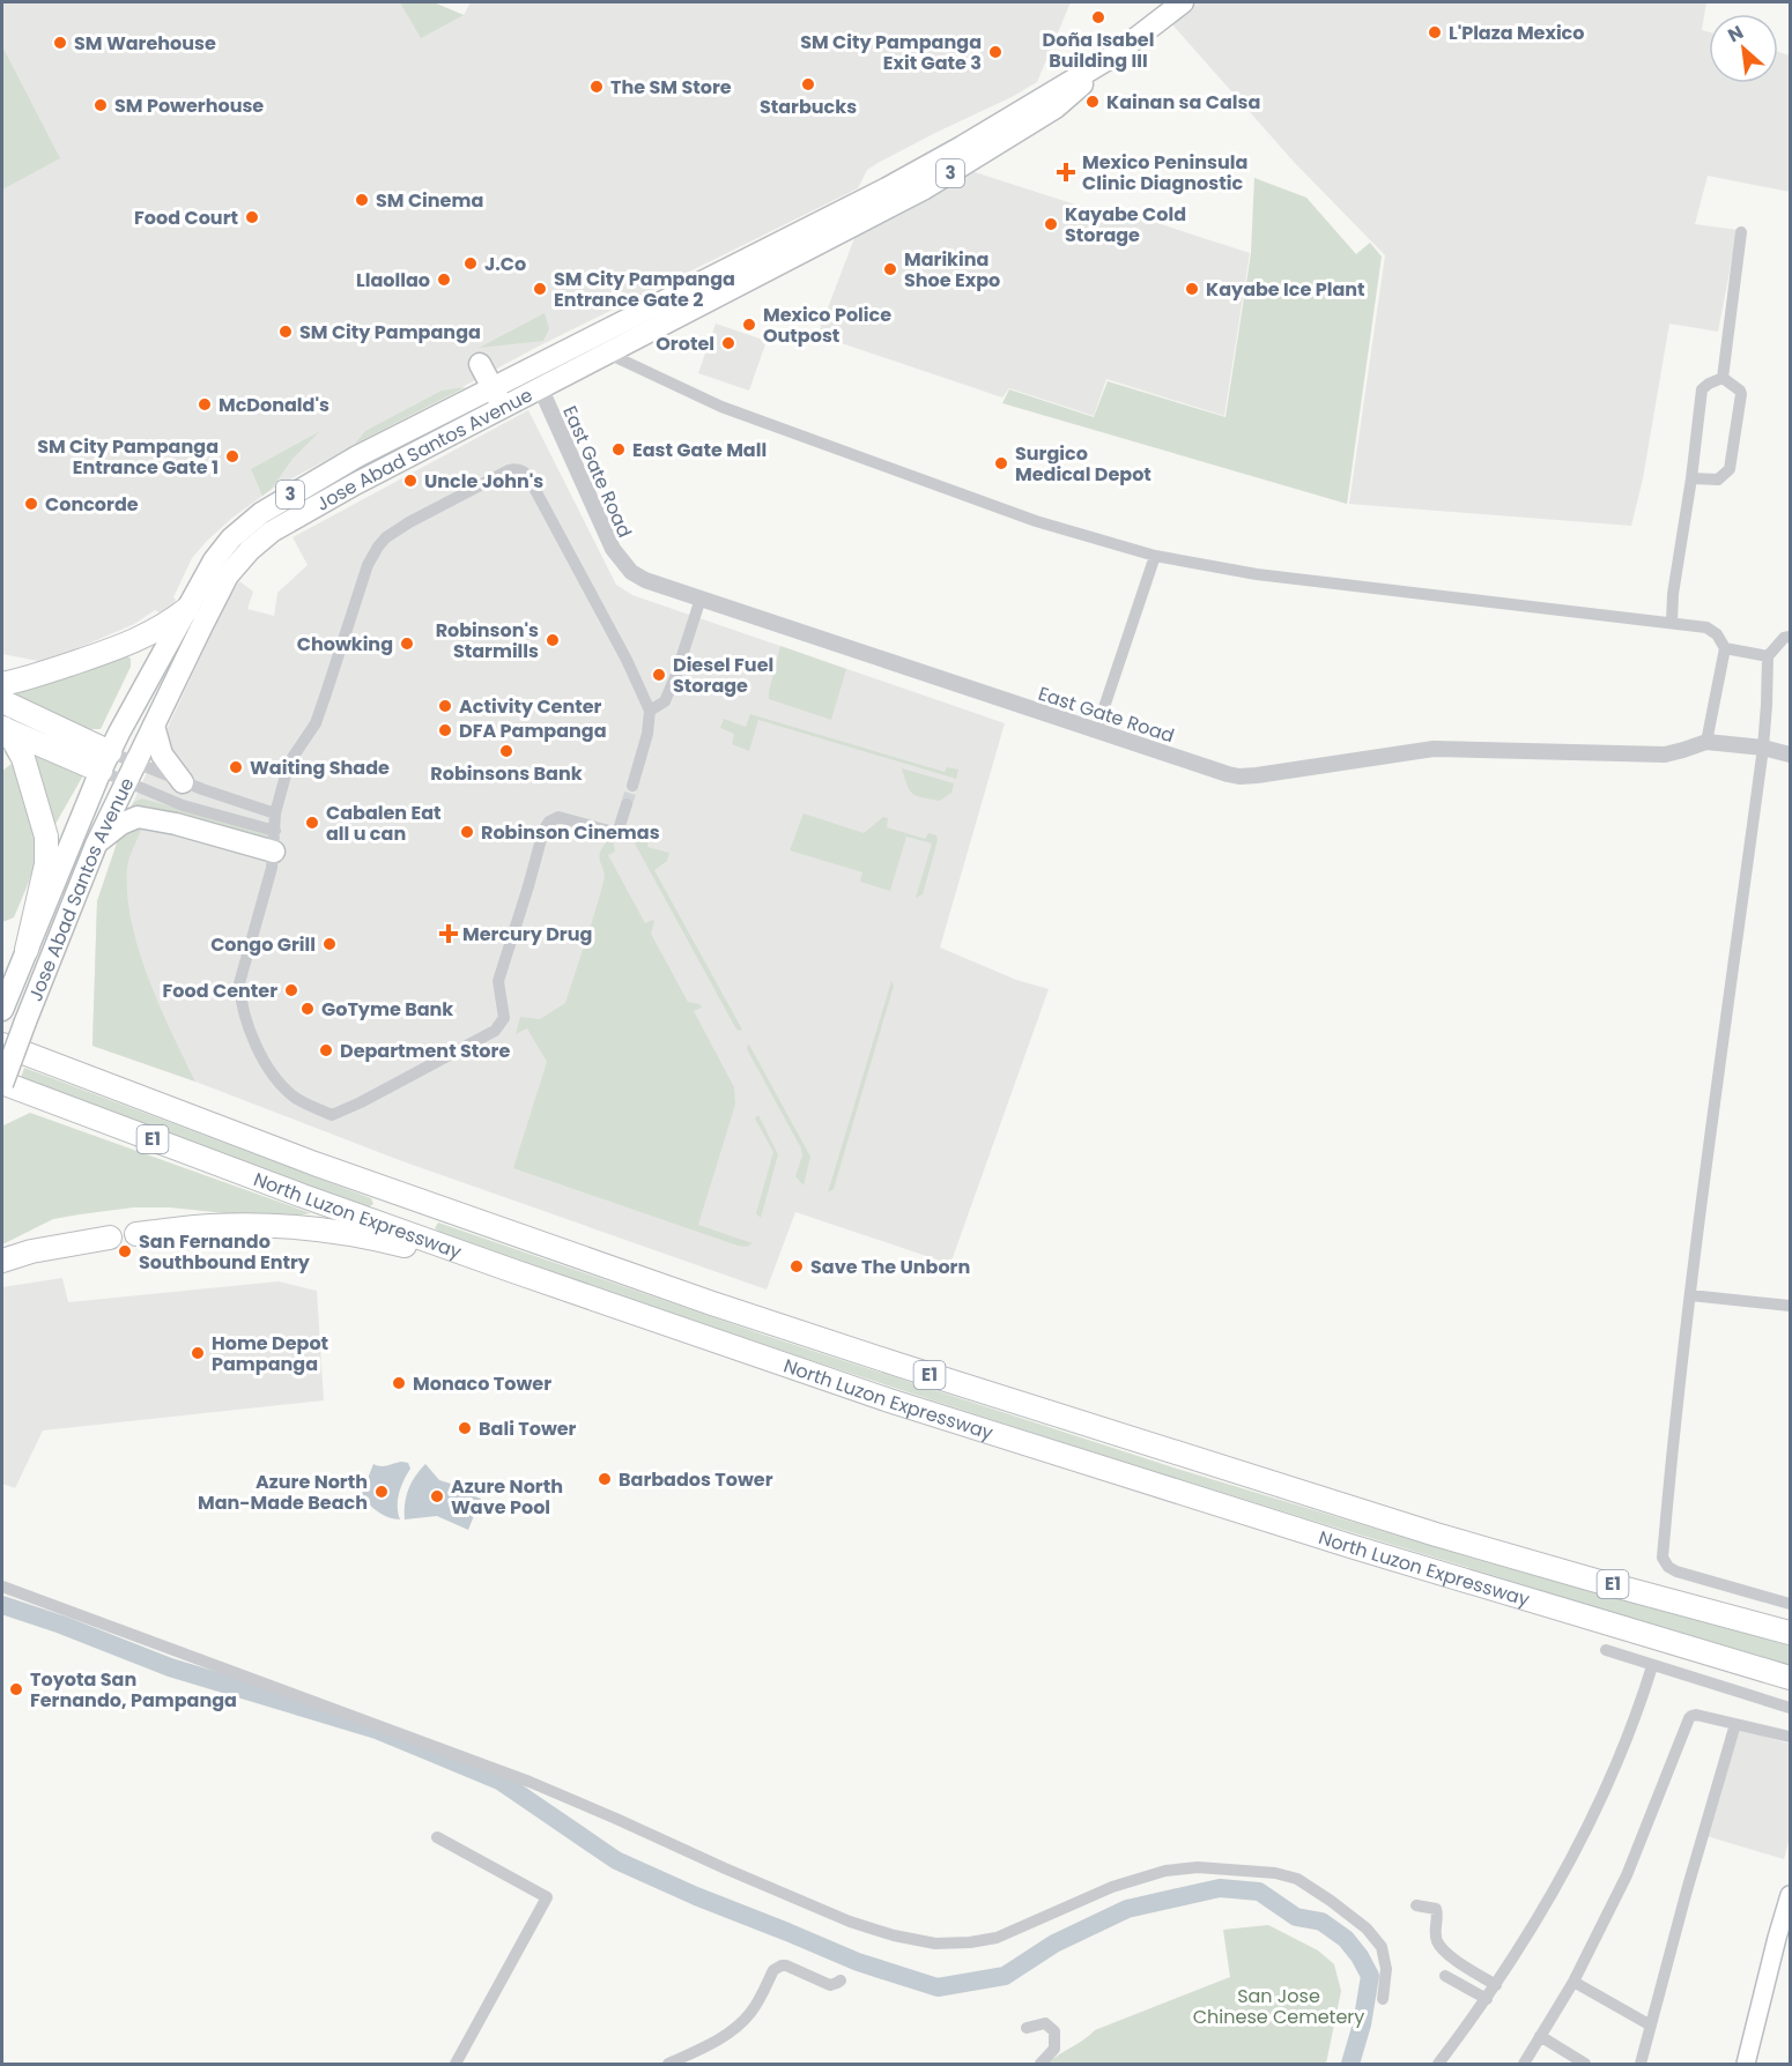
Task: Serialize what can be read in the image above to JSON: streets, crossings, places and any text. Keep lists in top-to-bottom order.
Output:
{
  "streets": {
    "highway": [
      "3",
      "Jose Abad Santos Avenue",
      "E1",
      "North Luzon Expressway"
    ],
    "street": ["East Gate Road"]
  },
  "crossings": [
    ["Jose Abad Santos Avenue", "East Gate Road"],
    ["Jose Abad Santos Avenue", "North Luzon Expressway"]
  ],
  "parks": ["San Jose Chinese Cemetery"],
  "places": {
    "other": [
      "Doña Isabel Building III",
      "L'Plaza Mexico",
      "SM Warehouse",
      "SM City Pampanga Exit Gate 3",
      "Starbucks",
      "The SM Store",
      "Kainan sa Calsa",
      "SM Powerhouse",
      "SM Cinema",
      "Food Court",
      "Kayabe Cold Storage",
      "J.Co",
      "Marikina Shoe Expo",
      "Llaollao",
      "SM City Pampanga Entrance Gate 2",
      "Kayabe Ice Plant",
      "Mexico Police Outpost",
      "SM City Pampanga",
      "Orotel",
      "McDonald's",
      "East Gate Mall",
      "SM City Pampanga Entrance Gate 1",
      "Surgico Medical Depot",
      "Uncle John's",
      "Concorde",
      "Robinson's Starmills",
      "Chowking",
      "Diesel Fuel Storage",
      "Activity Center",
      "DFA Pampanga",
      "Robinsons Bank",
      "Waiting Shade",
      "Cabalen Eat all u can",
      "Robinson Cinemas",
      "Congo Grill",
      "Food Center",
      "GoTyme Bank",
      "Department Store",
      "San Fernando Southbound Entry",
      "Save The Unborn",
      "Home Depot Pampanga",
      "Monaco Tower",
      "Bali Tower",
      "Barbados Tower",
      "Azure North Man-Made Beach",
      "Azure North Wave Pool",
      "Toyota San Fernando, Pampanga"
    ],
    "health": ["Mexico Peninsula Clinic Diagnostic", "Mercury Drug"]
  },
  "north": "top left"
}
